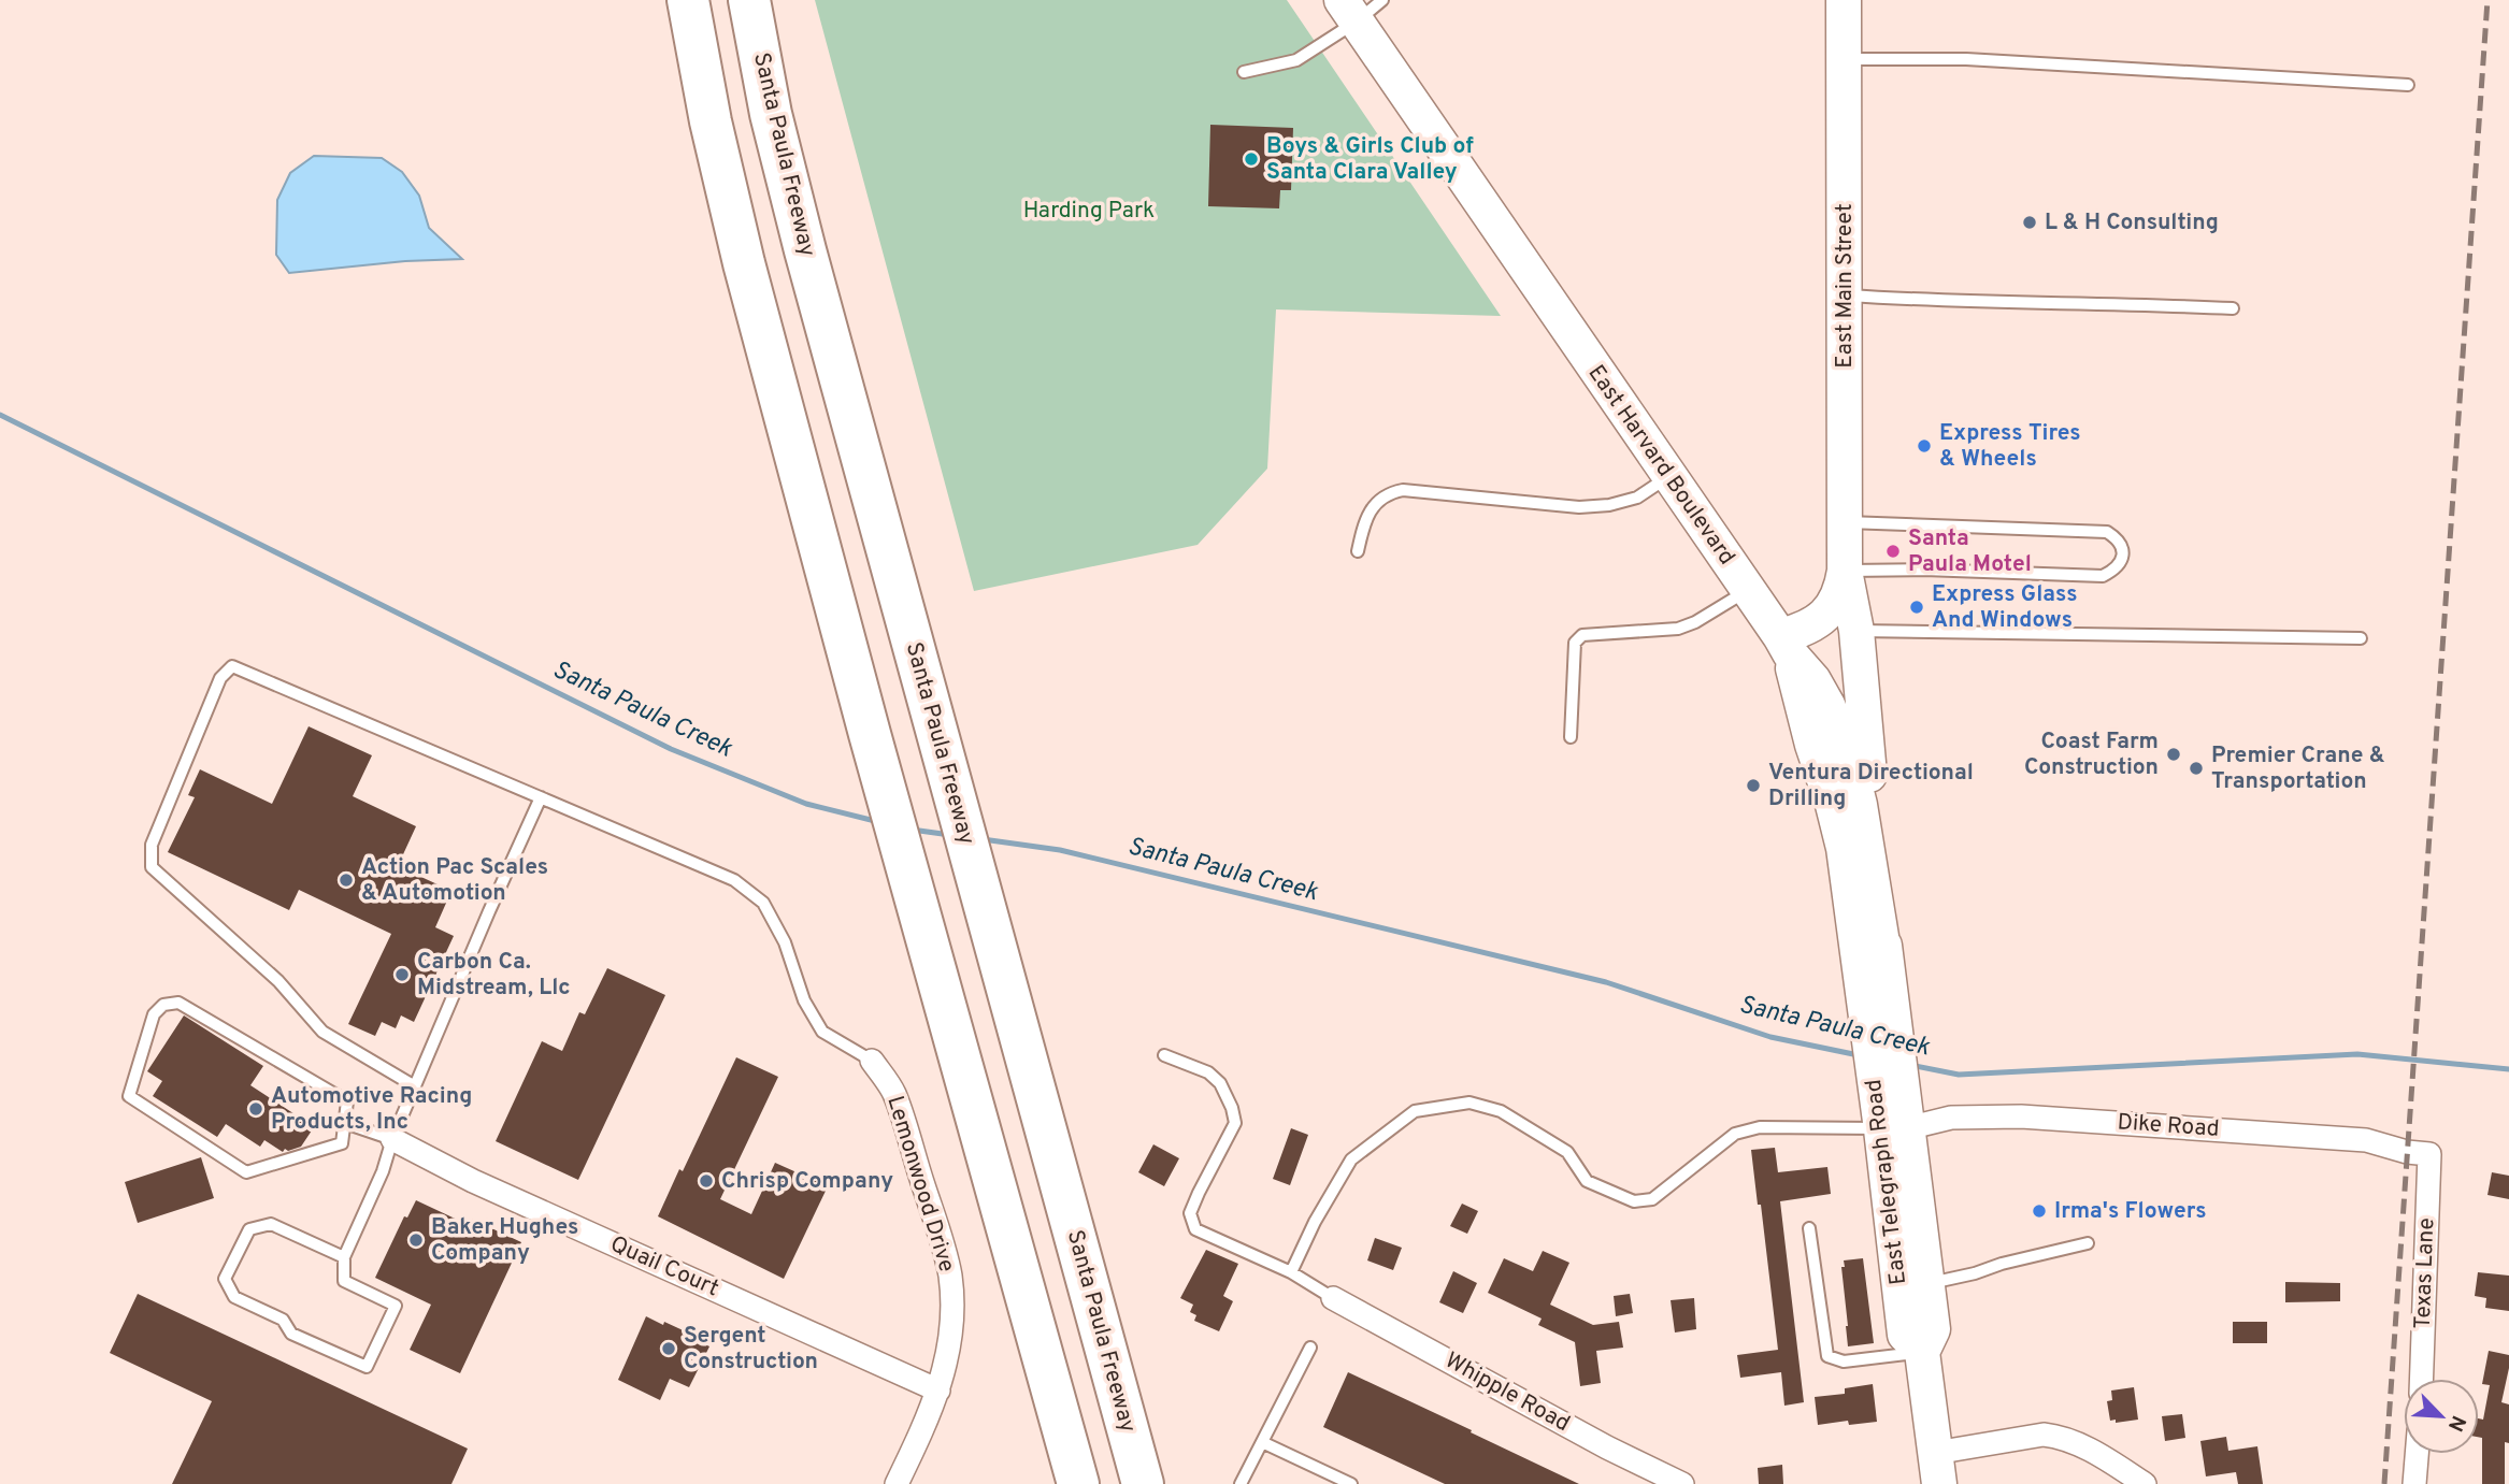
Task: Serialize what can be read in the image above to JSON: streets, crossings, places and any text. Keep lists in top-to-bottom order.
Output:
{
  "streets": {
    "highway": ["Santa Paula Freeway"],
    "main road": ["East Main Street", "East Harvard Boulevard", "East Telegraph Road"],
    "street": [
      "Dike Road",
      "Lemonwood Drive",
      "Quail Court",
      "Texas Lane",
      "Whipple Road"
    ]
  },
  "crossings": [
    ["East Main Street", "East Harvard Boulevard"],
    ["East Main Street", "East Telegraph Road"],
    ["East Harvard Boulevard", "East Telegraph Road"],
    ["Dike Road", "East Telegraph Road"],
    ["Dike Road", "Texas Lane"],
    ["Lemonwood Drive", "Quail Court"]
  ],
  "water": ["Santa Paula Creek"],
  "parks": ["Harding Park"],
  "places": [
    "Boys & Girls Club of Santa Clara Valley",
    "L & H Consulting",
    "Express Tires & Wheels",
    "Santa Paula Motel",
    "Express Glass And Windows",
    "Coast Farm Construction",
    "Premier Crane & Transportation",
    "Ventura Directional Drilling",
    "Action Pac Scales & Automotion",
    "Carbon Ca. Midstream, Llc",
    "Automotive Racing Products, Inc",
    "Chrisp Company",
    "Irma's Flowers",
    "Baker Hughes Company",
    "Sergent Construction"
  ],
  "north": "bottom right"
}
